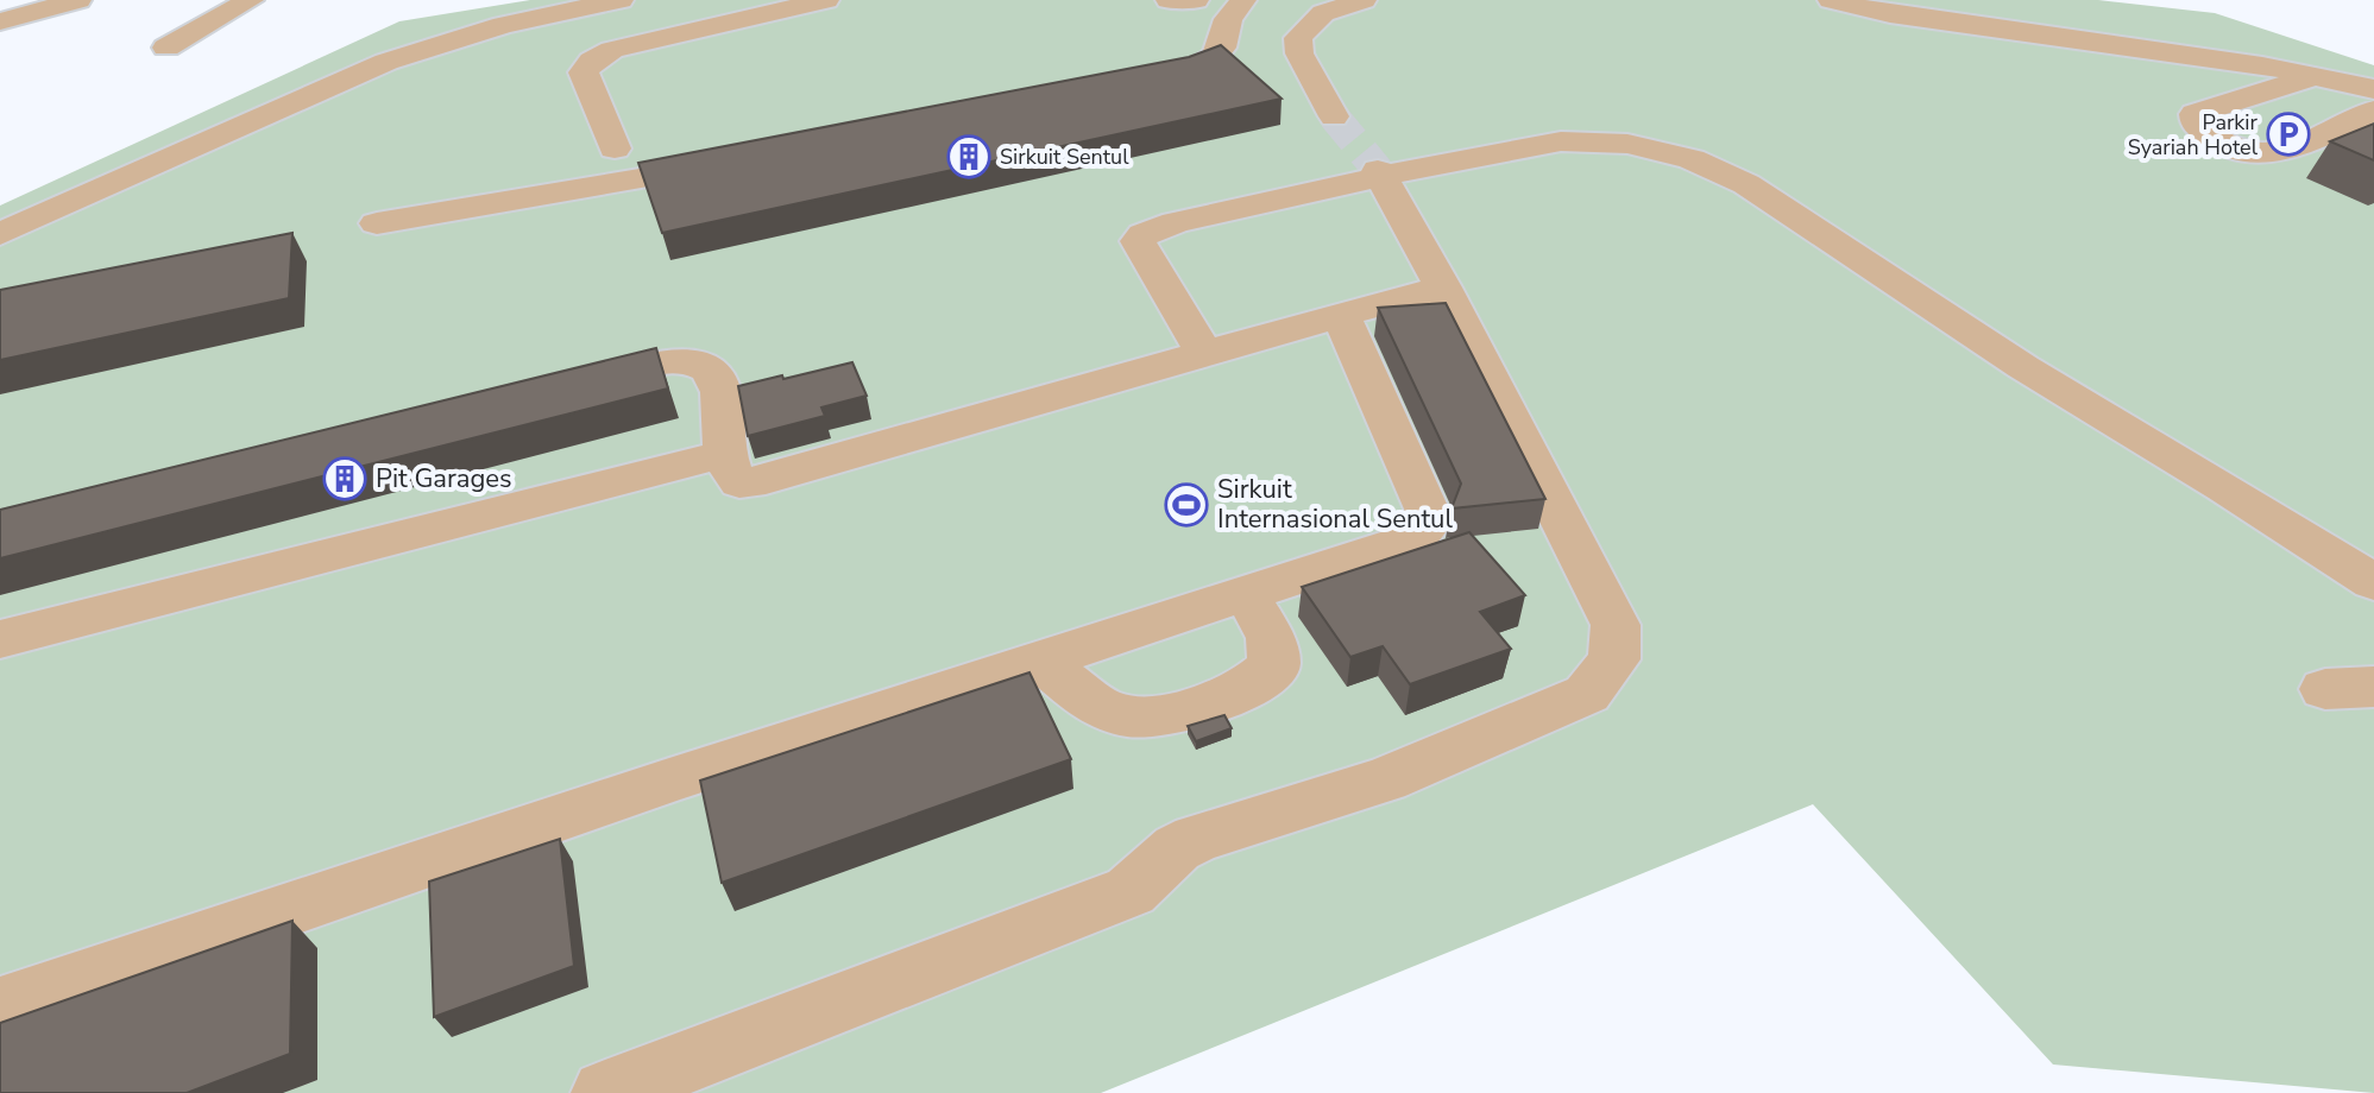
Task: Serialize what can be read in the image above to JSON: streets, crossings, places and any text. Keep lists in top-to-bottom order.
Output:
{
  "places": {
    "parking": ["Parkir Syariah Hotel"],
    "building": ["Sirkuit Sentul", "Pit Garages"],
    "sports": ["Sirkuit Internasional Sentul"]
  }
}
